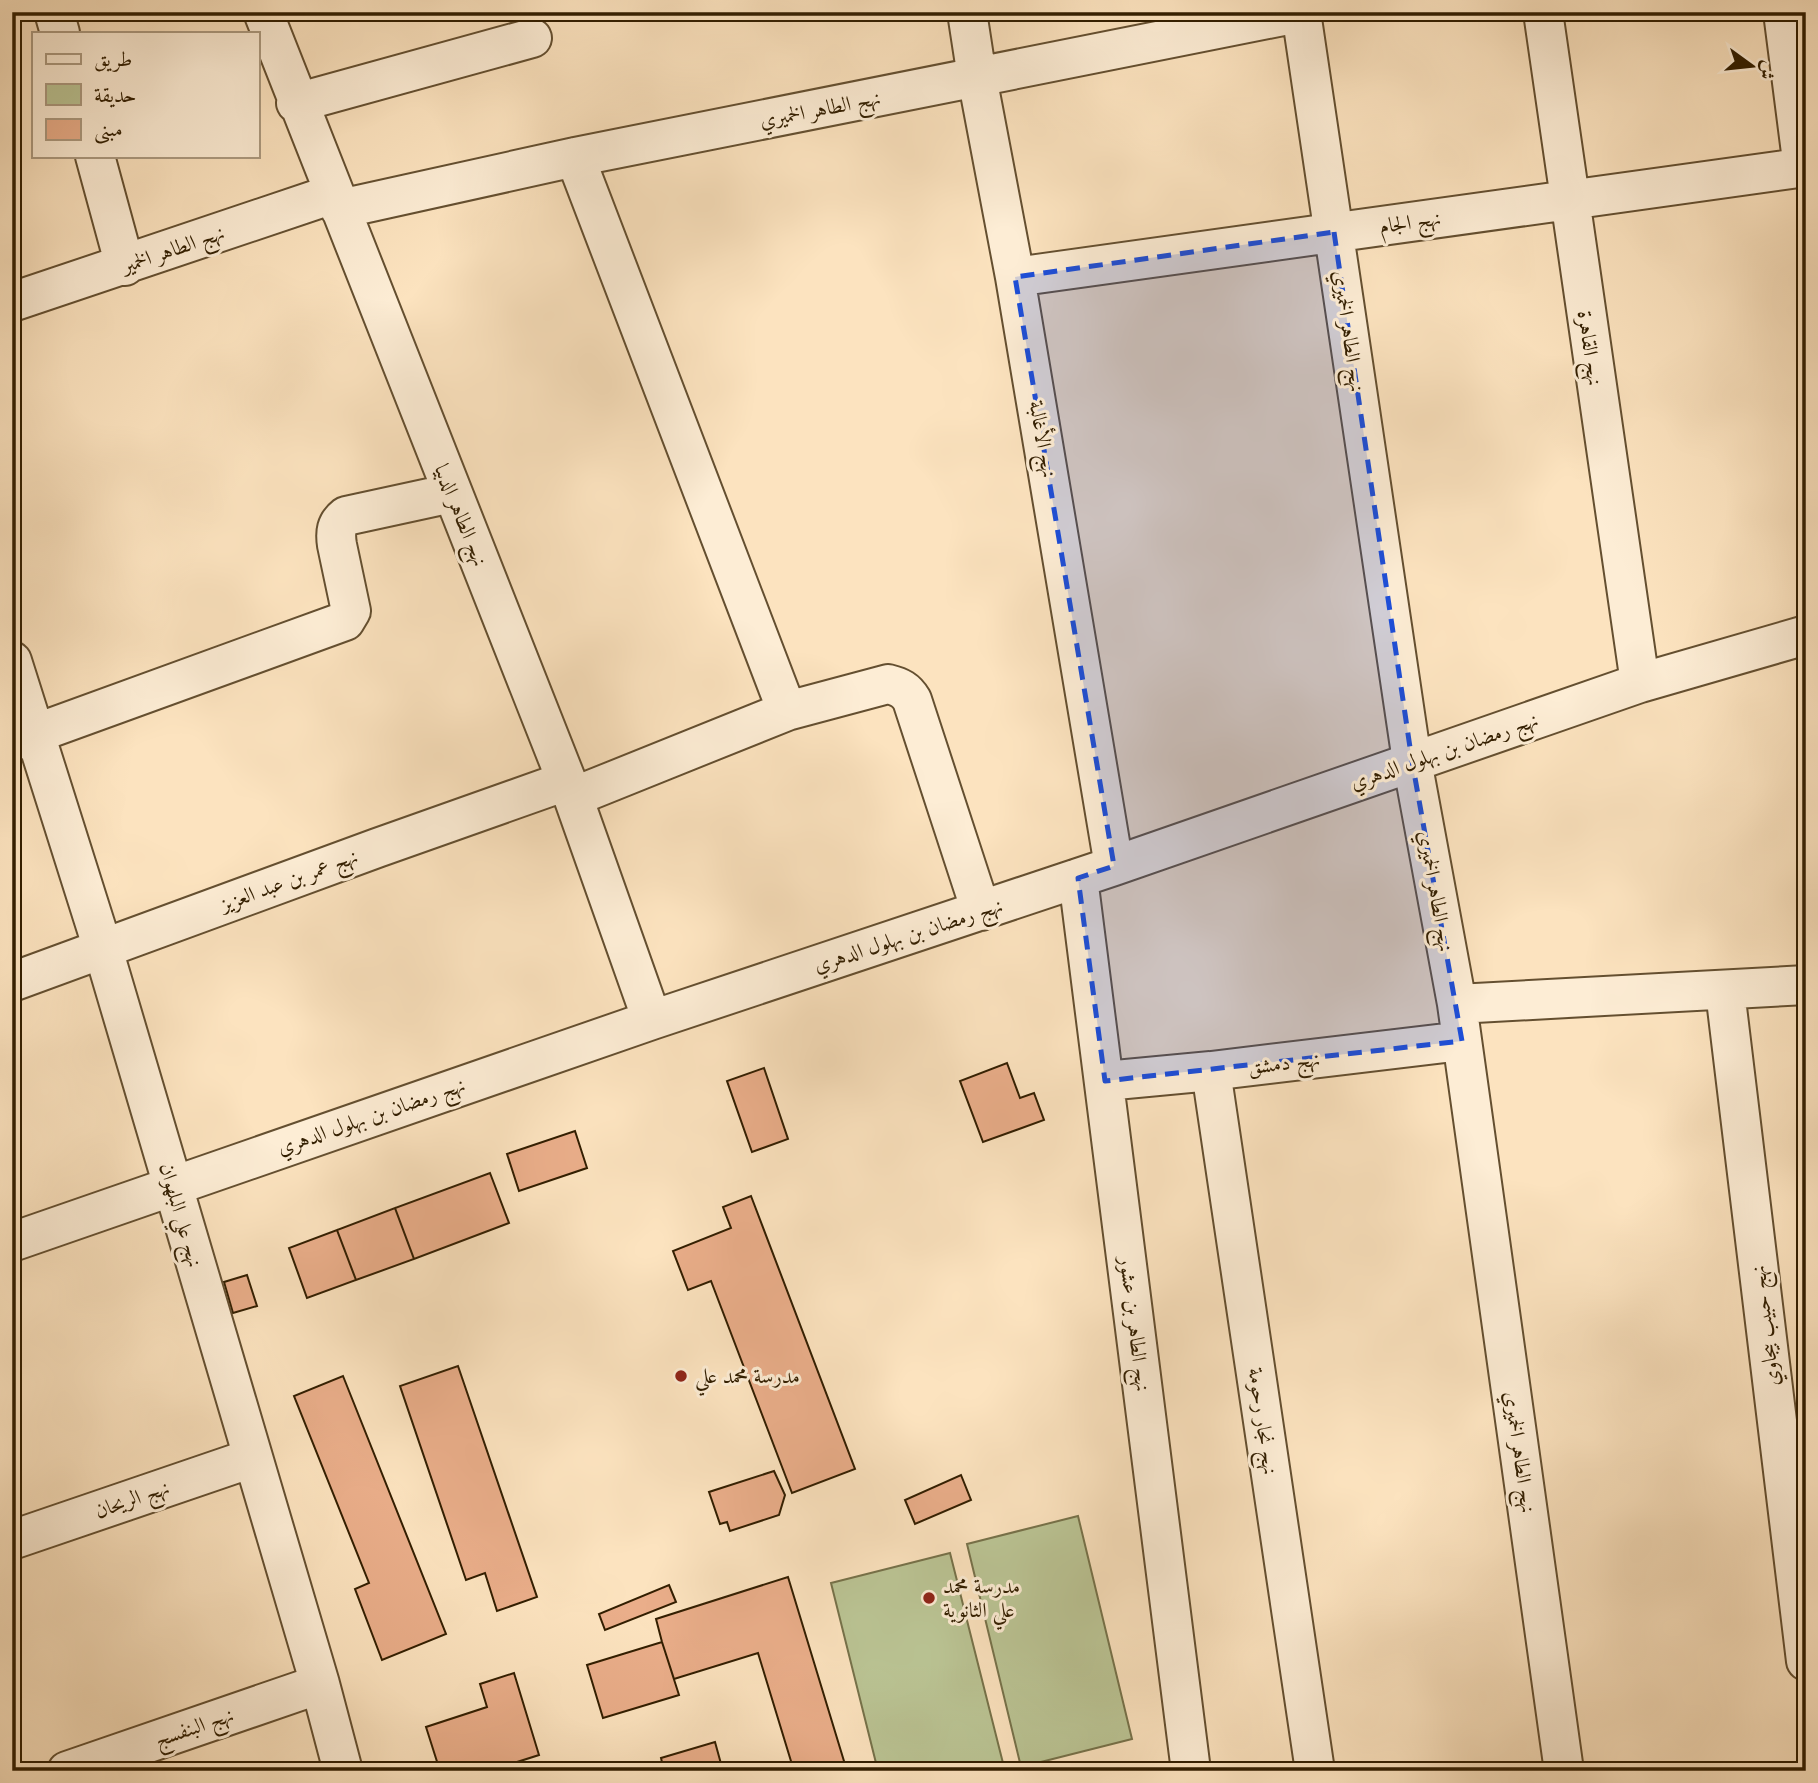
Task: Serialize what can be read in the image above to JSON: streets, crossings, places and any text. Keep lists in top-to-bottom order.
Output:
{
  "streets": {
    "street": [
      "نهج الطاهر الخميري",
      "نهج الجام",
      "نهج الطاهر الخمير",
      "نهج القاهرة",
      "نهج الأغالبة",
      "نهج الطاهر الدبيا",
      "نهج رمضان بن بهلول الدهري",
      "نهج عمر بن عبد العزيز",
      "نهج دمشق",
      "نهج علي البلهوان",
      "نهج الطاهر بن عشور",
      "نهج حبيب بيجاوي",
      "نهج نجار رحومة",
      "نهج الريحان",
      "نهج البنفسج"
    ]
  },
  "crossings": [
    ["نهج الطاهر الخميري", "نهج الجام"],
    ["نهج الطاهر الخميري", "نهج الطاهر الخمير"],
    ["نهج الطاهر الخميري", "نهج الأغالبة"],
    ["نهج الطاهر الخميري", "نهج الطاهر الدبيا"],
    ["نهج الطاهر الخميري", "نهج رمضان بن بهلول الدهري"],
    ["نهج الطاهر الخميري", "نهج دمشق"],
    ["نهج الجام", "نهج القاهرة"],
    ["نهج الجام", "نهج الأغالبة"],
    ["نهج الطاهر الخمير", "نهج الطاهر الدبيا"],
    ["نهج القاهرة", "نهج رمضان بن بهلول الدهري"],
    ["نهج الأغالبة", "نهج رمضان بن بهلول الدهري"],
    ["نهج الطاهر الدبيا", "نهج رمضان بن بهلول الدهري"],
    ["نهج الطاهر الدبيا", "نهج عمر بن عبد العزيز"],
    ["نهج رمضان بن بهلول الدهري", "نهج عمر بن عبد العزيز"],
    ["نهج رمضان بن بهلول الدهري", "نهج علي البلهوان"],
    ["نهج رمضان بن بهلول الدهري", "نهج الطاهر بن عشور"],
    ["نهج عمر بن عبد العزيز", "نهج علي البلهوان"],
    ["نهج دمشق", "نهج الطاهر بن عشور"],
    ["نهج دمشق", "نهج حبيب بيجاوي"],
    ["نهج دمشق", "نهج نجار رحومة"],
    ["نهج علي البلهوان", "نهج الريحان"],
    ["نهج علي البلهوان", "نهج البنفسج"]
  ],
  "places": ["مدرسة محمد علي", "مدرسة محمد علي الثانوية"],
  "legend": ["طريق", "حديقة", "مبنى"],
  "north": "right"
}
